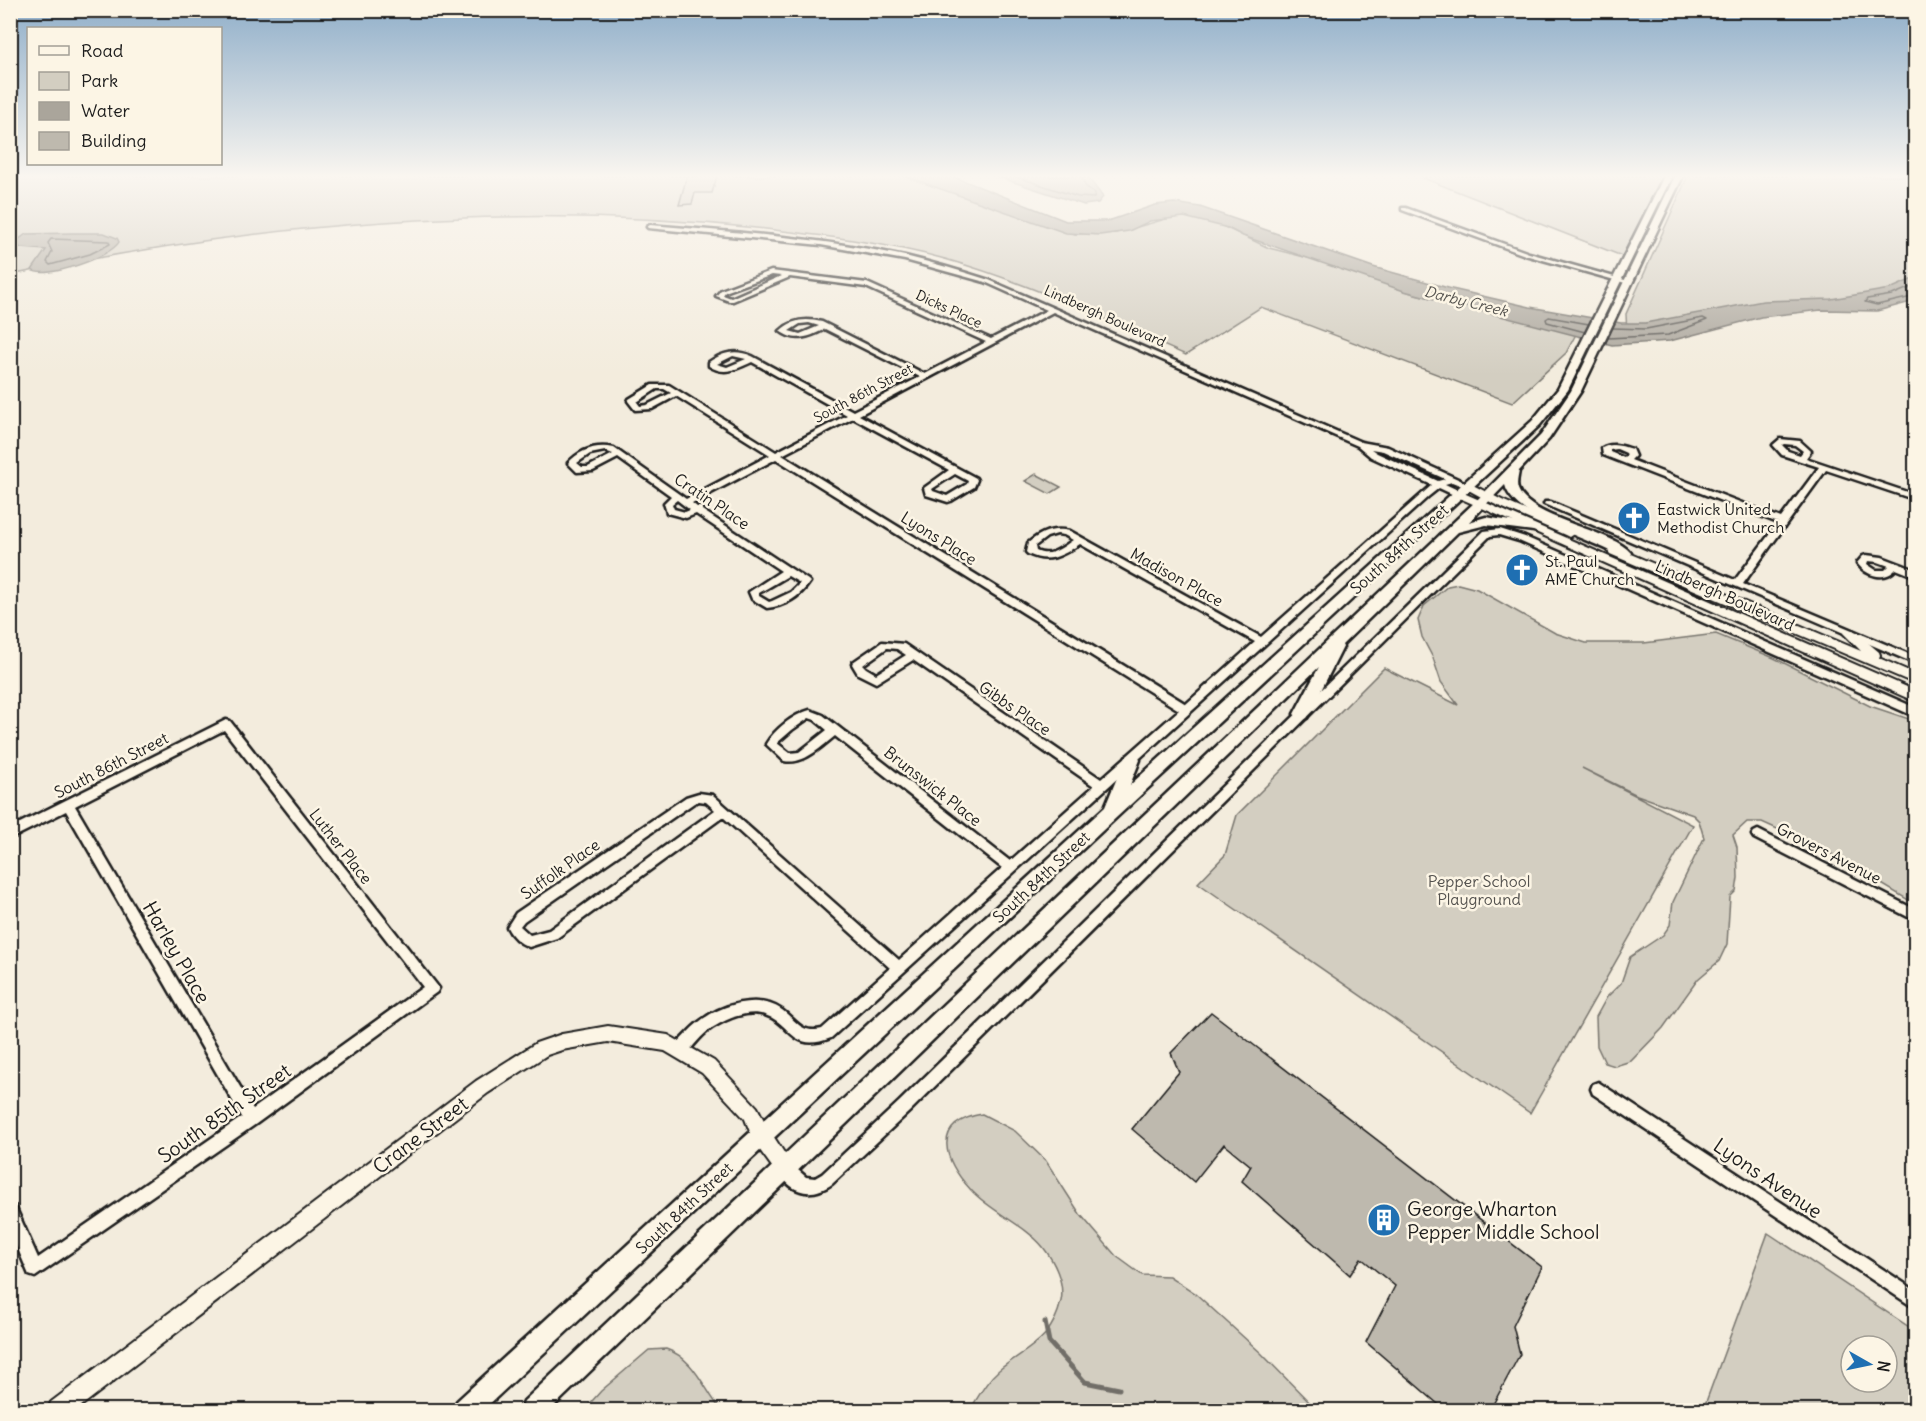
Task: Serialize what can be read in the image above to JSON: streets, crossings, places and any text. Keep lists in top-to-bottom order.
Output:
{
  "streets": {
    "main road": ["Lindbergh Boulevard", "South 84th Street", "Crane Street"],
    "street": [
      "Dicks Place",
      "South 86th Street",
      "Cratin Place",
      "Lyons Place",
      "Madison Place",
      "Gibbs Place",
      "Brunswick Place",
      "Luther Place",
      "Grovers Avenue",
      "Suffolk Place",
      "Harley Place",
      "South 85th Street",
      "Lyons Avenue"
    ]
  },
  "crossings": [
    ["Dicks Place", "South 86th Street"],
    ["Lindbergh Boulevard", "South 86th Street"],
    ["Lindbergh Boulevard", "South 84th Street"],
    ["South 86th Street", "Cratin Place"],
    ["South 86th Street", "Lyons Place"],
    ["South 86th Street", "Luther Place"],
    ["South 86th Street", "Harley Place"],
    ["Lyons Place", "South 84th Street"],
    ["South 84th Street", "Madison Place"],
    ["South 84th Street", "Gibbs Place"],
    ["South 84th Street", "Brunswick Place"],
    ["South 84th Street", "Suffolk Place"],
    ["South 84th Street", "Crane Street"],
    ["Luther Place", "South 85th Street"],
    ["Harley Place", "South 85th Street"]
  ],
  "water": ["Darby Creek"],
  "parks": ["Pepper School Playground"],
  "places": {
    "church": ["Eastwick United Methodist Church", "St. Paul AME Church"],
    "building": ["George Wharton Pepper Middle School"]
  },
  "legend": [
    "Road",
    "Park",
    "Water",
    "Building"
  ],
  "north": "right"
}
